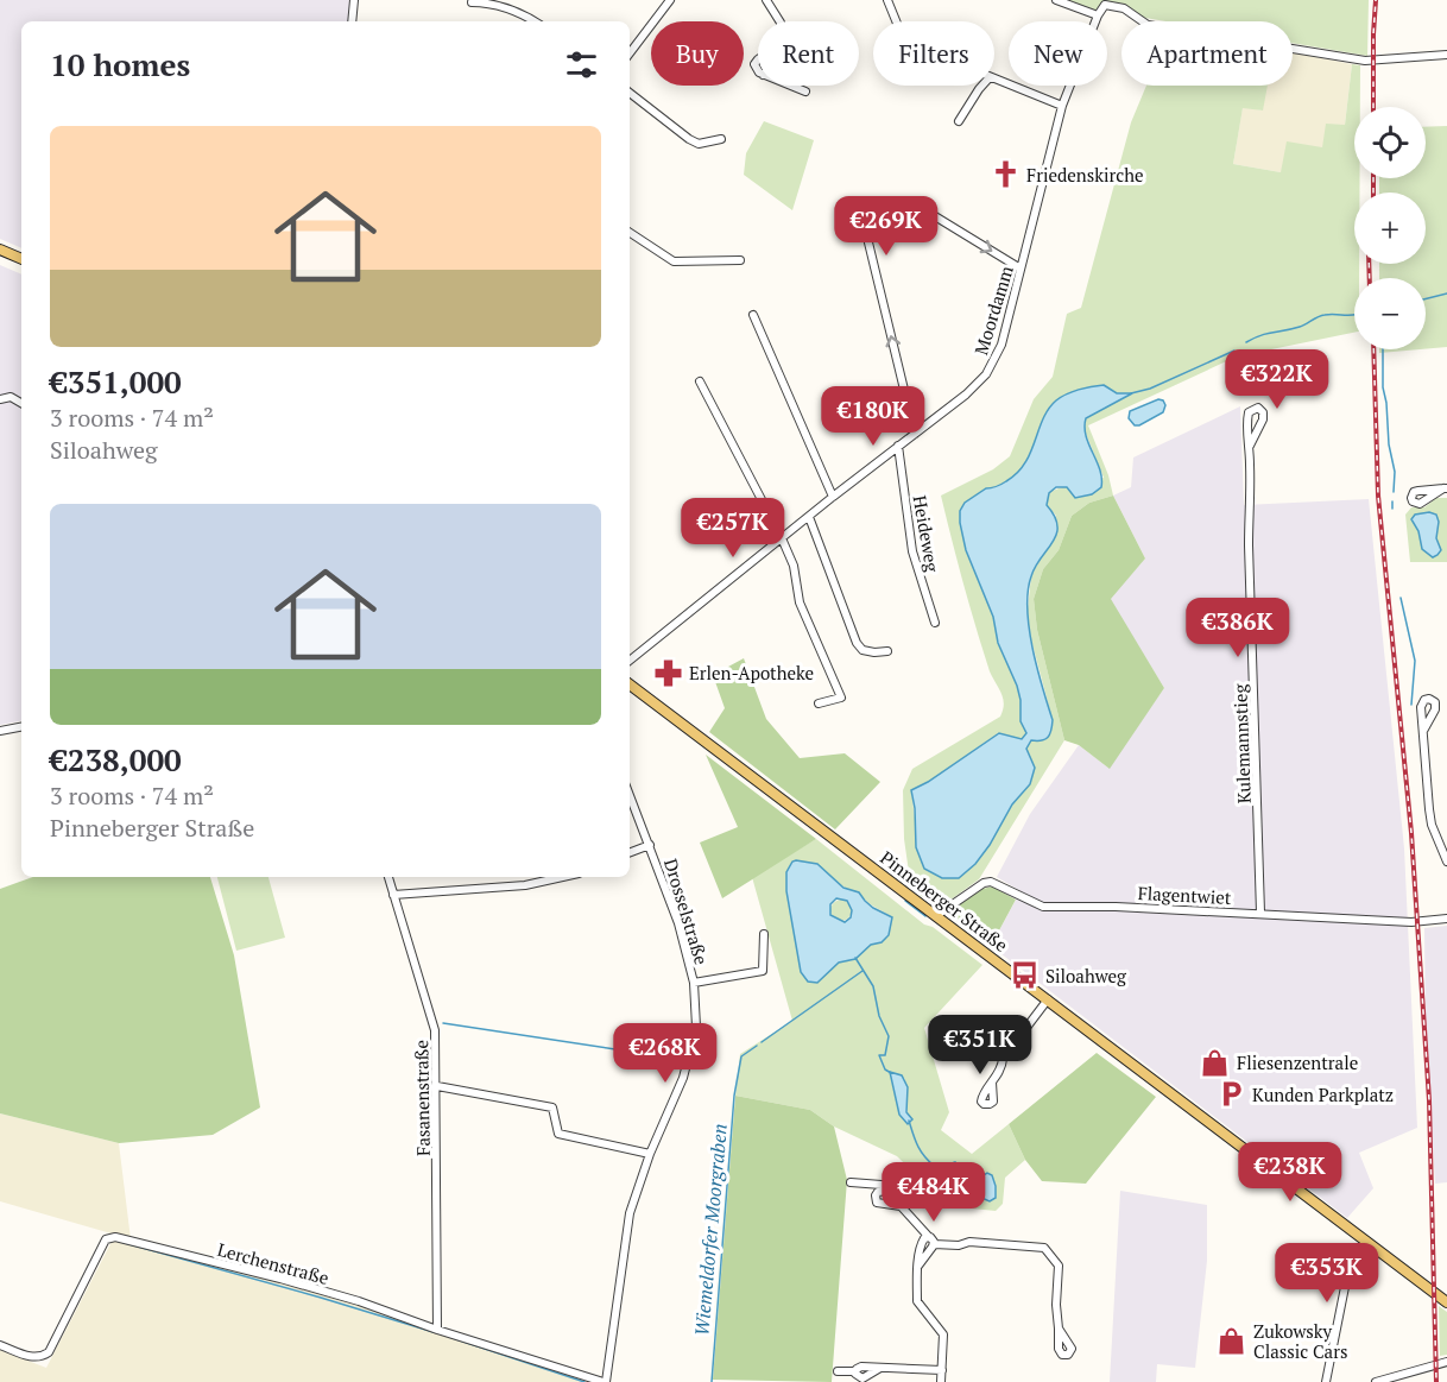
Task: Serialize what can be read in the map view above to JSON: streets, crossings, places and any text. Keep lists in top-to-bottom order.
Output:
{
  "streets": {
    "main road": ["Pinneberger Straße"],
    "street": [
      "Moordamm",
      "Heideweg",
      "Kulemannstieg",
      "Flagentwiet",
      "Drosselstraße",
      "Fasanenstraße",
      "Lerchenstraße"
    ]
  },
  "crossings": [
    ["Moordamm", "Heideweg"],
    ["Kulemannstieg", "Flagentwiet"],
    ["Flagentwiet", "Pinneberger Straße"],
    ["Drosselstraße", "Lerchenstraße"],
    ["Fasanenstraße", "Lerchenstraße"]
  ],
  "water": ["Wiemeldorfer Moorgraben"],
  "places": {
    "church": ["Friedenskirche"],
    "pharmacy": ["Erlen-Apotheke"],
    "bus stop": ["Siloahweg"],
    "shop": ["Fliesenzentrale", "Zukowsky Classic Cars"],
    "parking": ["Kunden Parkplatz"]
  },
  "page": {
    "chip": [
      "Buy",
      "Rent",
      "Filters",
      "New",
      "Apartment"
    ],
    "heading": "10 homes",
    "map_buttons": ["+", "−"],
    "list": [
      {
        "name": "€351,000",
        "note": "3 rooms · 74 m² · Siloahweg"
      },
      {
        "name": "€238,000",
        "note": "3 rooms · 74 m² · Pinneberger Straße"
      }
    ],
    "price": [
      "€269K",
      "€322K",
      "€180K",
      "€257K",
      "€386K",
      "€351K",
      "€268K",
      "€238K",
      "€484K",
      "€353K"
    ]
  }
}
